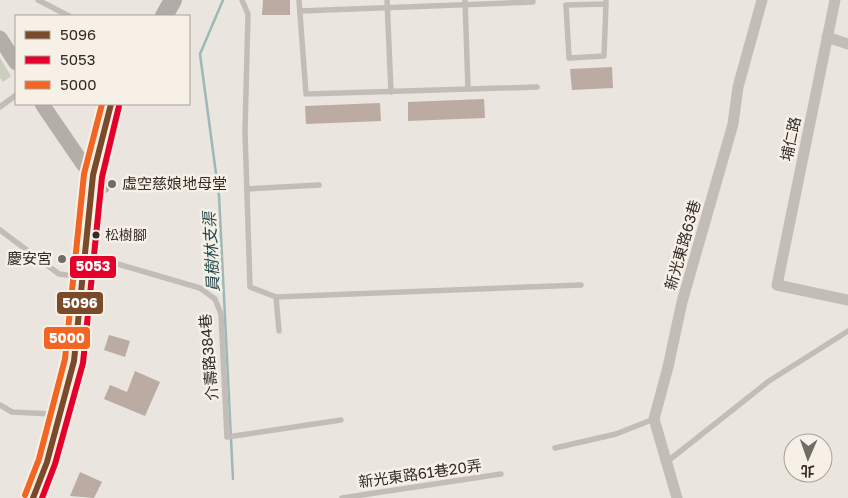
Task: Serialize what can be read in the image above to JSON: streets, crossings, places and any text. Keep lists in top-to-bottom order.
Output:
{
  "streets": {
    "street": ["埔仁路", "新光東路63巷"],
    "lane": ["介壽路384巷", "新光東路61巷20弄"]
  },
  "water": ["員樹林支渠"],
  "places": ["虛空慈娘地母堂", "松樹腳", "慶安宮"],
  "lines": ["transit line 5096", "transit line 5000", "transit line 5053"],
  "legend": ["5096", "5053", "5000"],
  "north": "bottom"
}
